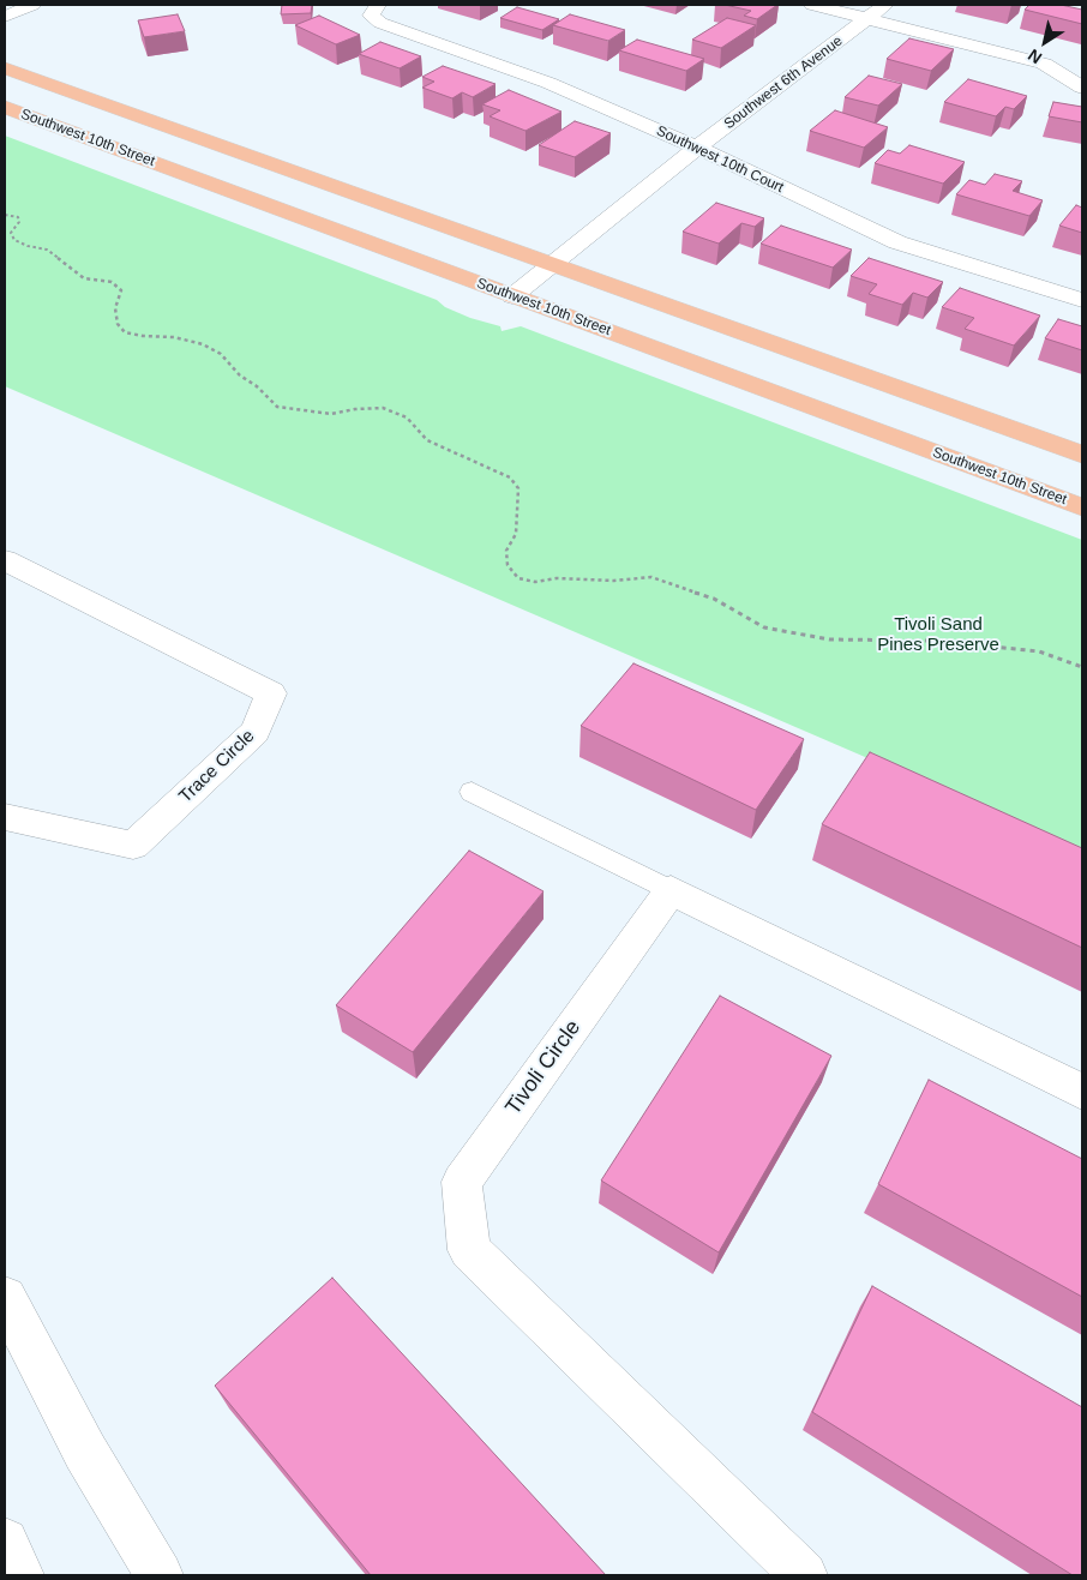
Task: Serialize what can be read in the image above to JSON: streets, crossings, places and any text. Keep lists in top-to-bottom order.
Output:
{
  "streets": {
    "main road": ["Southwest 10th Street"],
    "street": [
      "Southwest 6th Avenue",
      "Southwest 10th Court",
      "Trace Circle",
      "Tivoli Circle"
    ]
  },
  "crossings": [
    ["Southwest 6th Avenue", "Southwest 10th Street"],
    ["Southwest 6th Avenue", "Southwest 10th Court"]
  ],
  "parks": ["Tivoli Sand Pines Preserve"],
  "north": "bottom left"
}
